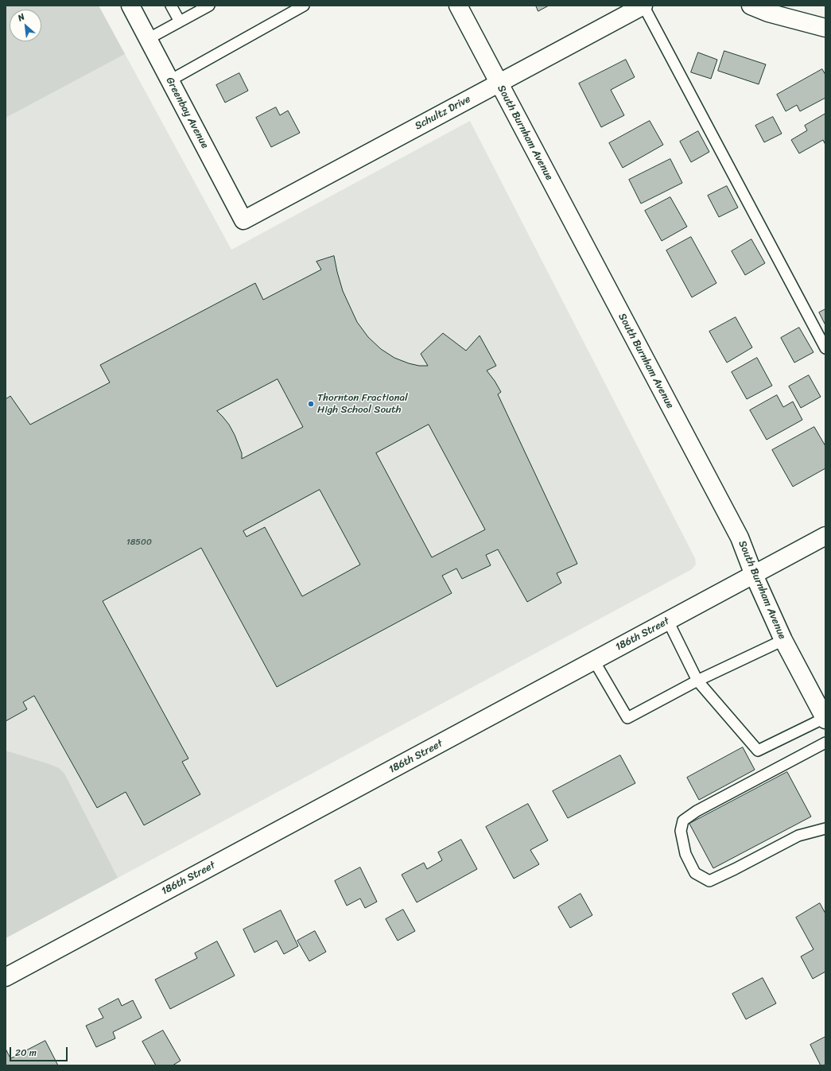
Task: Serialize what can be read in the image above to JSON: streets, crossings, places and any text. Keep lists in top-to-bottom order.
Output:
{
  "streets": {
    "street": [
      "Greenbay Avenue",
      "Schultz Drive",
      "South Burnham Avenue",
      "186th Street"
    ]
  },
  "crossings": [
    ["Greenbay Avenue", "Schultz Drive"],
    ["Schultz Drive", "South Burnham Avenue"],
    ["South Burnham Avenue", "186th Street"]
  ],
  "places": ["Thornton Fractional High School South"],
  "house_numbers": ["18500"],
  "scale_bar": "20 m",
  "north": "top left"
}
